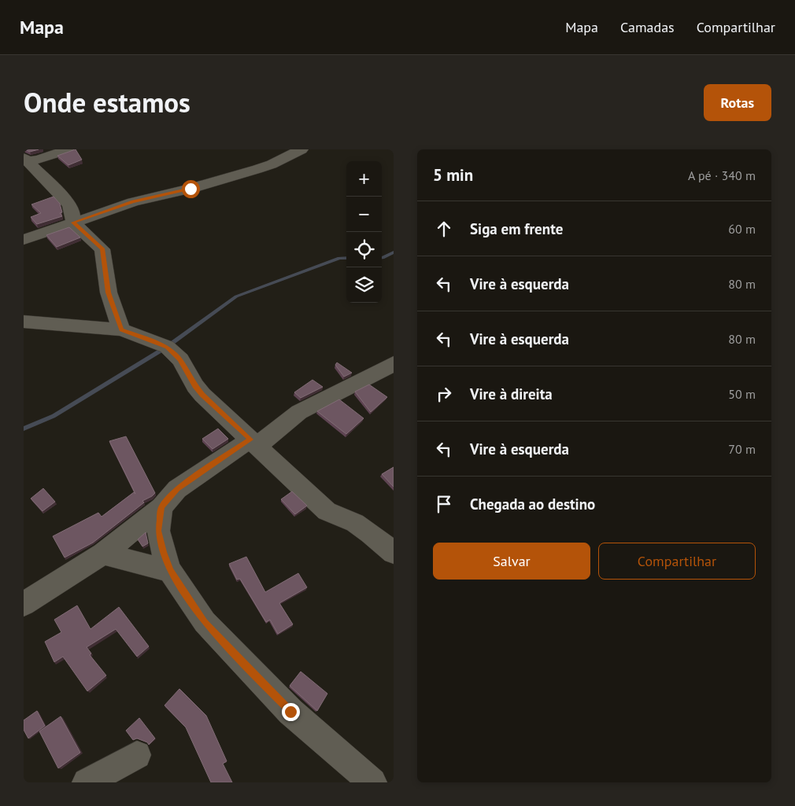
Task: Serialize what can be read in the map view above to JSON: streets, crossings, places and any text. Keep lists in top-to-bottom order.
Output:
{
  "page": {
    "header": "Mapa",
    "nav": ["Mapa", "Camadas", "Compartilhar"],
    "title": "Onde estamos",
    "buttons": [
      "Rotas",
      ["Salvar", "Compartilhar"]
    ],
    "heading": ["5 min", "A pé · 340 m"],
    "map_buttons": ["+", "−"],
    "list": [
      ["Siga em frente", "60 m"],
      ["Vire à esquerda", "80 m"],
      ["Vire à esquerda", "80 m"],
      ["Vire à direita", "50 m"],
      ["Vire à esquerda", "70 m"],
      "Chegada ao destino"
    ]
  }
}
